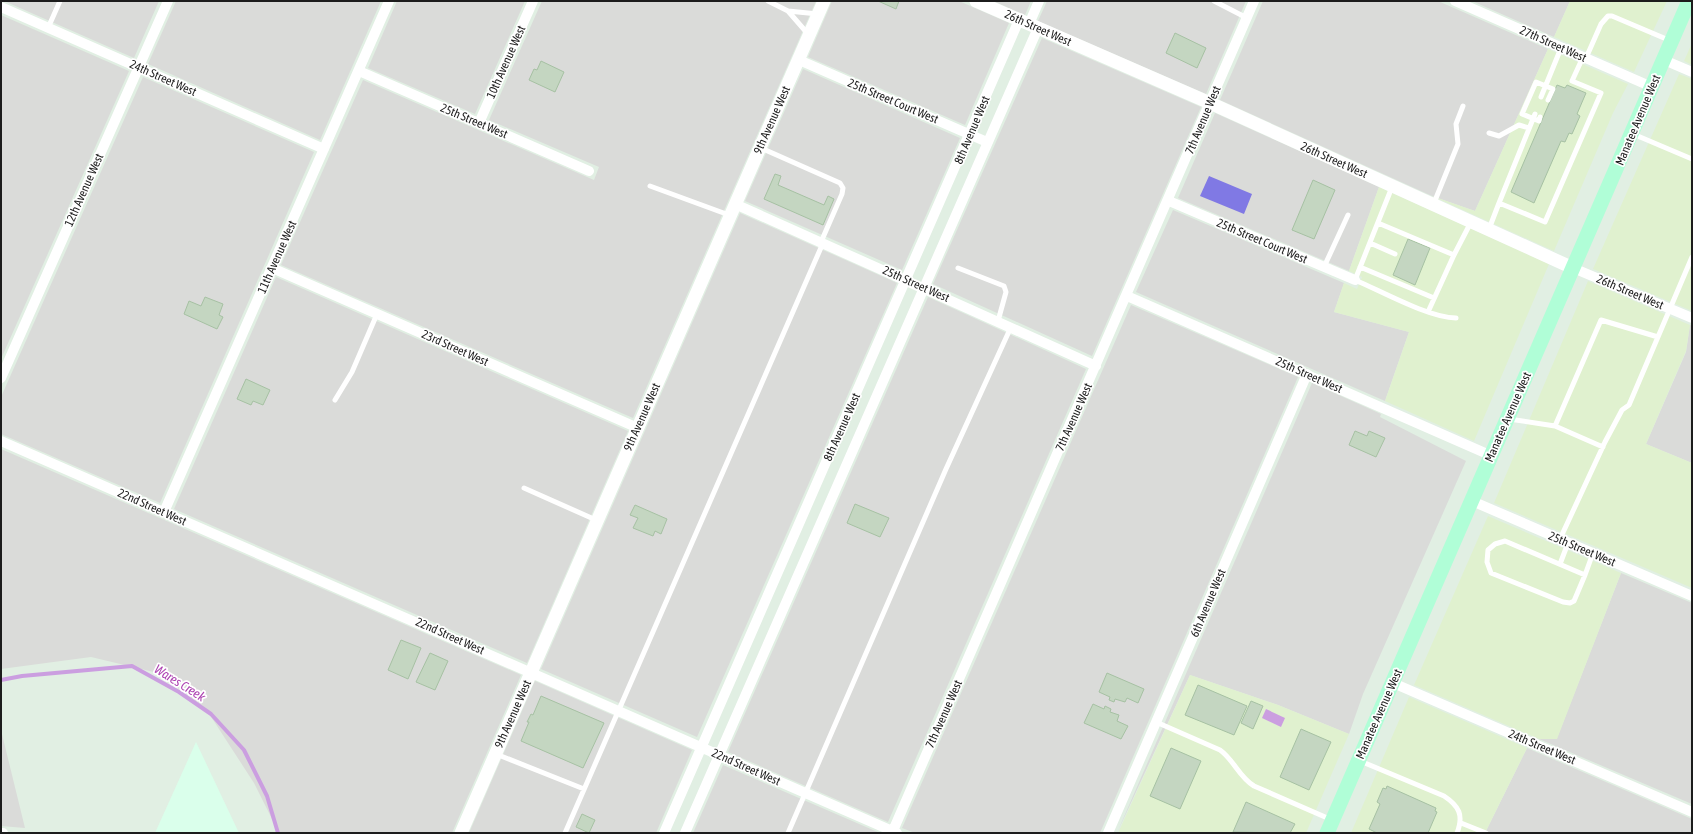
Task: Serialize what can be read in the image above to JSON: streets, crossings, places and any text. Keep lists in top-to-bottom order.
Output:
{
  "streets": {
    "main road": ["Manatee Avenue West"],
    "street": [
      "26th Street West",
      "27th Street West",
      "10th Avenue West",
      "24th Street West",
      "25th Street Court West",
      "9th Avenue West",
      "7th Avenue West",
      "25th Street West",
      "8th Avenue West",
      "12th Avenue West",
      "11th Avenue West",
      "23rd Street West",
      "22nd Street West",
      "6th Avenue West"
    ]
  },
  "crossings": [
    ["26th Street West", "7th Avenue West"],
    ["26th Street West", "Manatee Avenue West"],
    ["26th Street West", "8th Avenue West"],
    ["27th Street West", "Manatee Avenue West"],
    ["10th Avenue West", "25th Street West"],
    ["24th Street West", "Manatee Avenue West"],
    ["24th Street West", "12th Avenue West"],
    ["24th Street West", "11th Avenue West"],
    ["25th Street Court West", "9th Avenue West"],
    ["25th Street Court West", "7th Avenue West"],
    ["25th Street Court West", "8th Avenue West"],
    ["9th Avenue West", "25th Street West"],
    ["9th Avenue West", "23rd Street West"],
    ["9th Avenue West", "22nd Street West"],
    ["7th Avenue West", "25th Street West"],
    ["7th Avenue West", "22nd Street West"],
    ["Manatee Avenue West", "25th Street West"],
    ["25th Street West", "8th Avenue West"],
    ["25th Street West", "11th Avenue West"],
    ["25th Street West", "6th Avenue West"],
    ["8th Avenue West", "22nd Street West"],
    ["11th Avenue West", "23rd Street West"],
    ["11th Avenue West", "22nd Street West"]
  ],
  "water": ["Wares Creek"]
}
